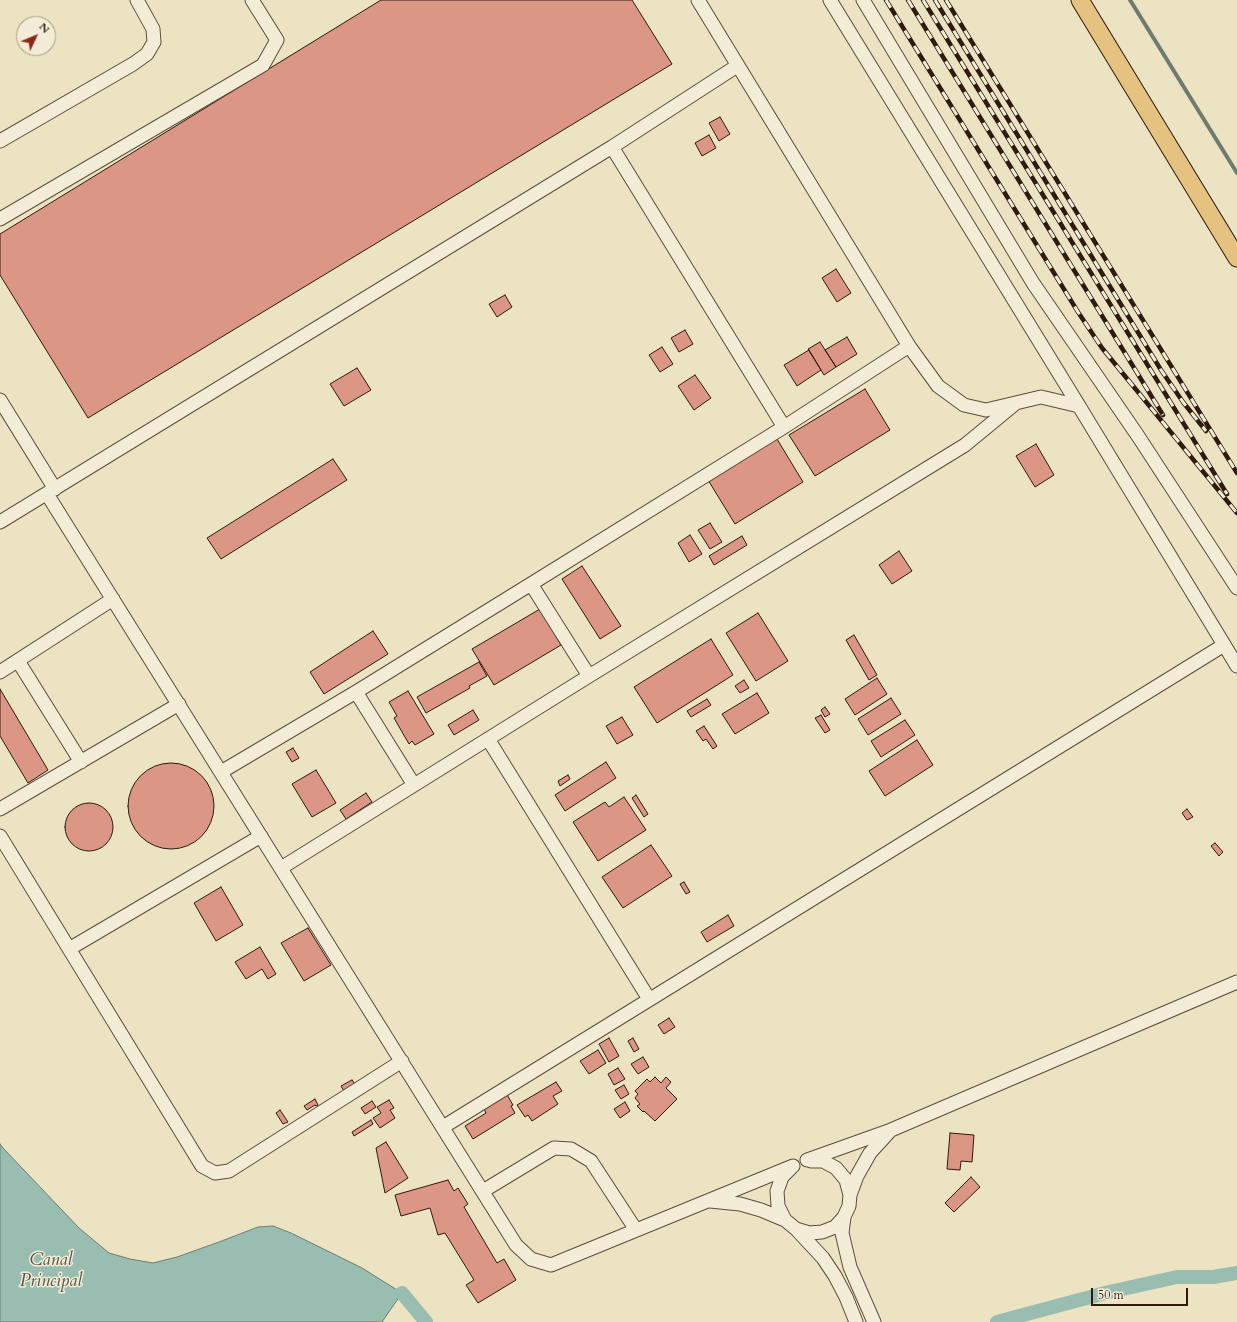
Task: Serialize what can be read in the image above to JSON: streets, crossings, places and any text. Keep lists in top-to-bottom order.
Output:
{
  "water": ["Canal Principal"],
  "scale_bar": "50 m",
  "north": "top right"
}
